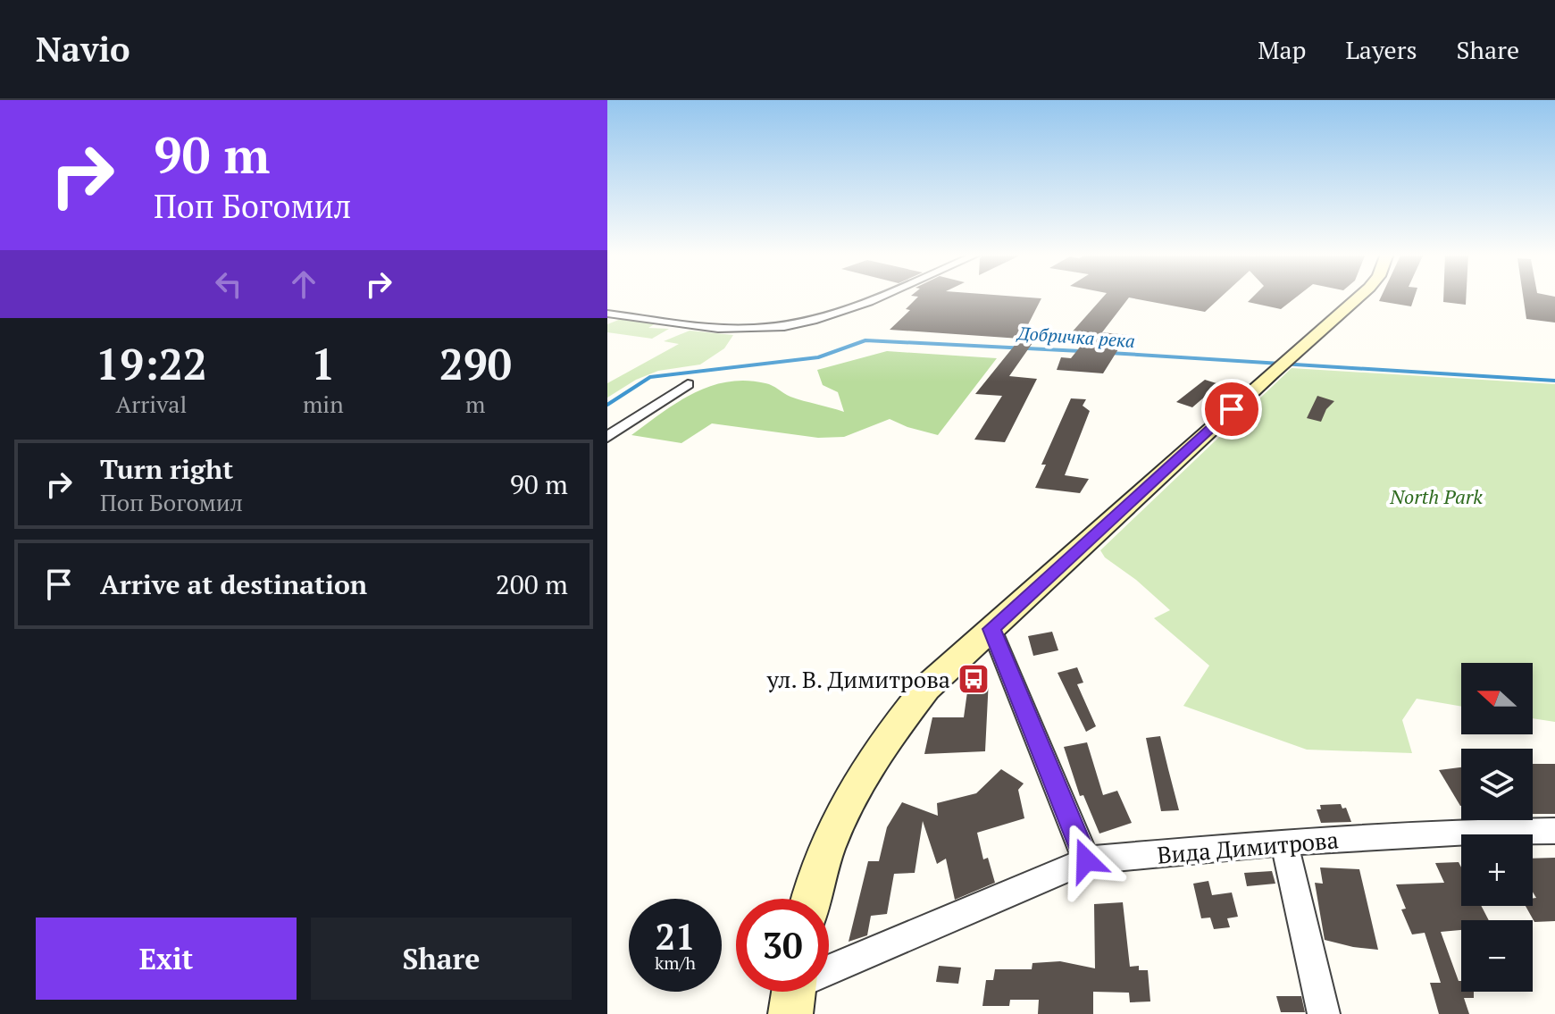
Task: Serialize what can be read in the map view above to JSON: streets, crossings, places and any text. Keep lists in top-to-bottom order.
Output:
{
  "streets": {
    "street": ["Вида Димитрова"]
  },
  "water": ["Добричка река"],
  "parks": ["North Park"],
  "places": {
    "bus stop": ["ул. В. Димитрова"]
  },
  "north": "left",
  "page": {
    "header": "Navio",
    "nav": ["Map", "Layers", "Share"],
    "turn": ["90 m", "Поп Богомил"],
    "eta": [
      "19:22",
      "Arrival",
      "1",
      "min",
      "290",
      "m"
    ],
    "list": [
      {
        "name": "Turn right",
        "note": "Поп Богомил",
        "value": "90 m"
      },
      {
        "name": "Arrive at destination",
        "value": "200 m"
      }
    ],
    "map_buttons": ["+", "−"],
    "speed": "21 km/h",
    "limit": "30",
    "buttons": ["Exit", "Share"]
  }
}
